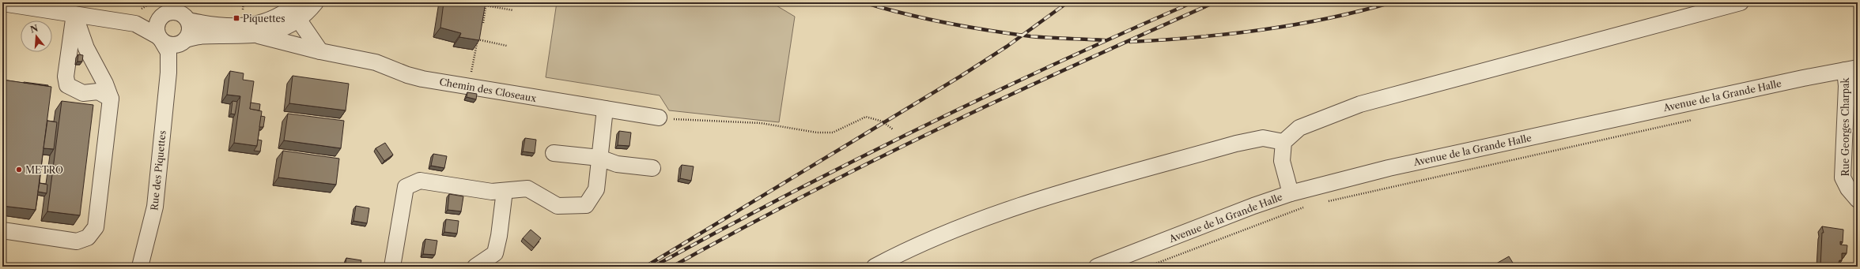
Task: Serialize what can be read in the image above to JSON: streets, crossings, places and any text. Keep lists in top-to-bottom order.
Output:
{
  "streets": {
    "street": [
      "Chemin des Closeaux",
      "Avenue de la Grande Halle",
      "Rue Georges Charpak",
      "Rue des Piquettes"
    ]
  },
  "crossings": [
    ["Avenue de la Grande Halle", "Rue Georges Charpak"]
  ],
  "places": {
    "transit": ["Piquettes"],
    "other": ["METRO"]
  },
  "north": "top"
}
